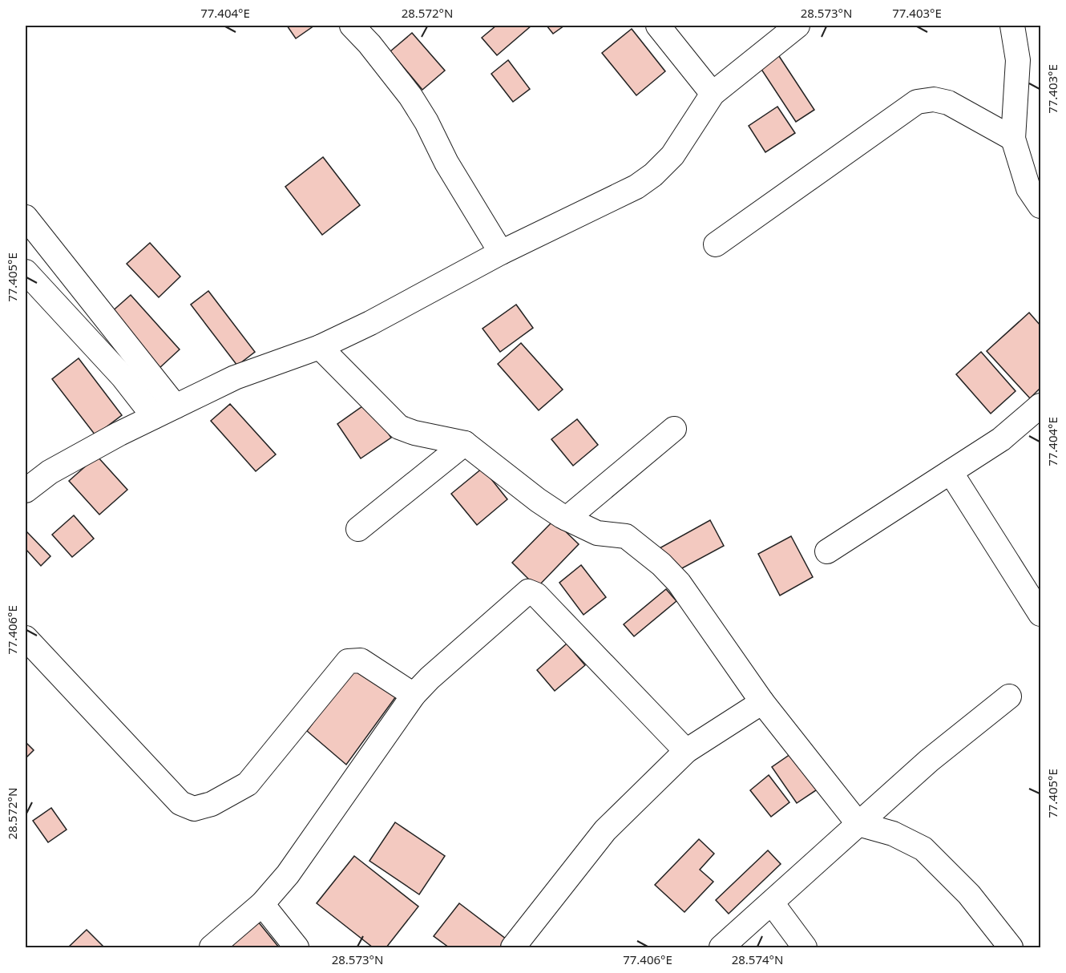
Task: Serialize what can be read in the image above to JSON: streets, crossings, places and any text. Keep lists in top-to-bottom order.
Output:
{
  "coordinates": [
    "77.404°E",
    "28.572°N",
    "28.573°N",
    "77.403°E",
    "77.405°E",
    "77.406°E",
    "28.574°N"
  ]
}
